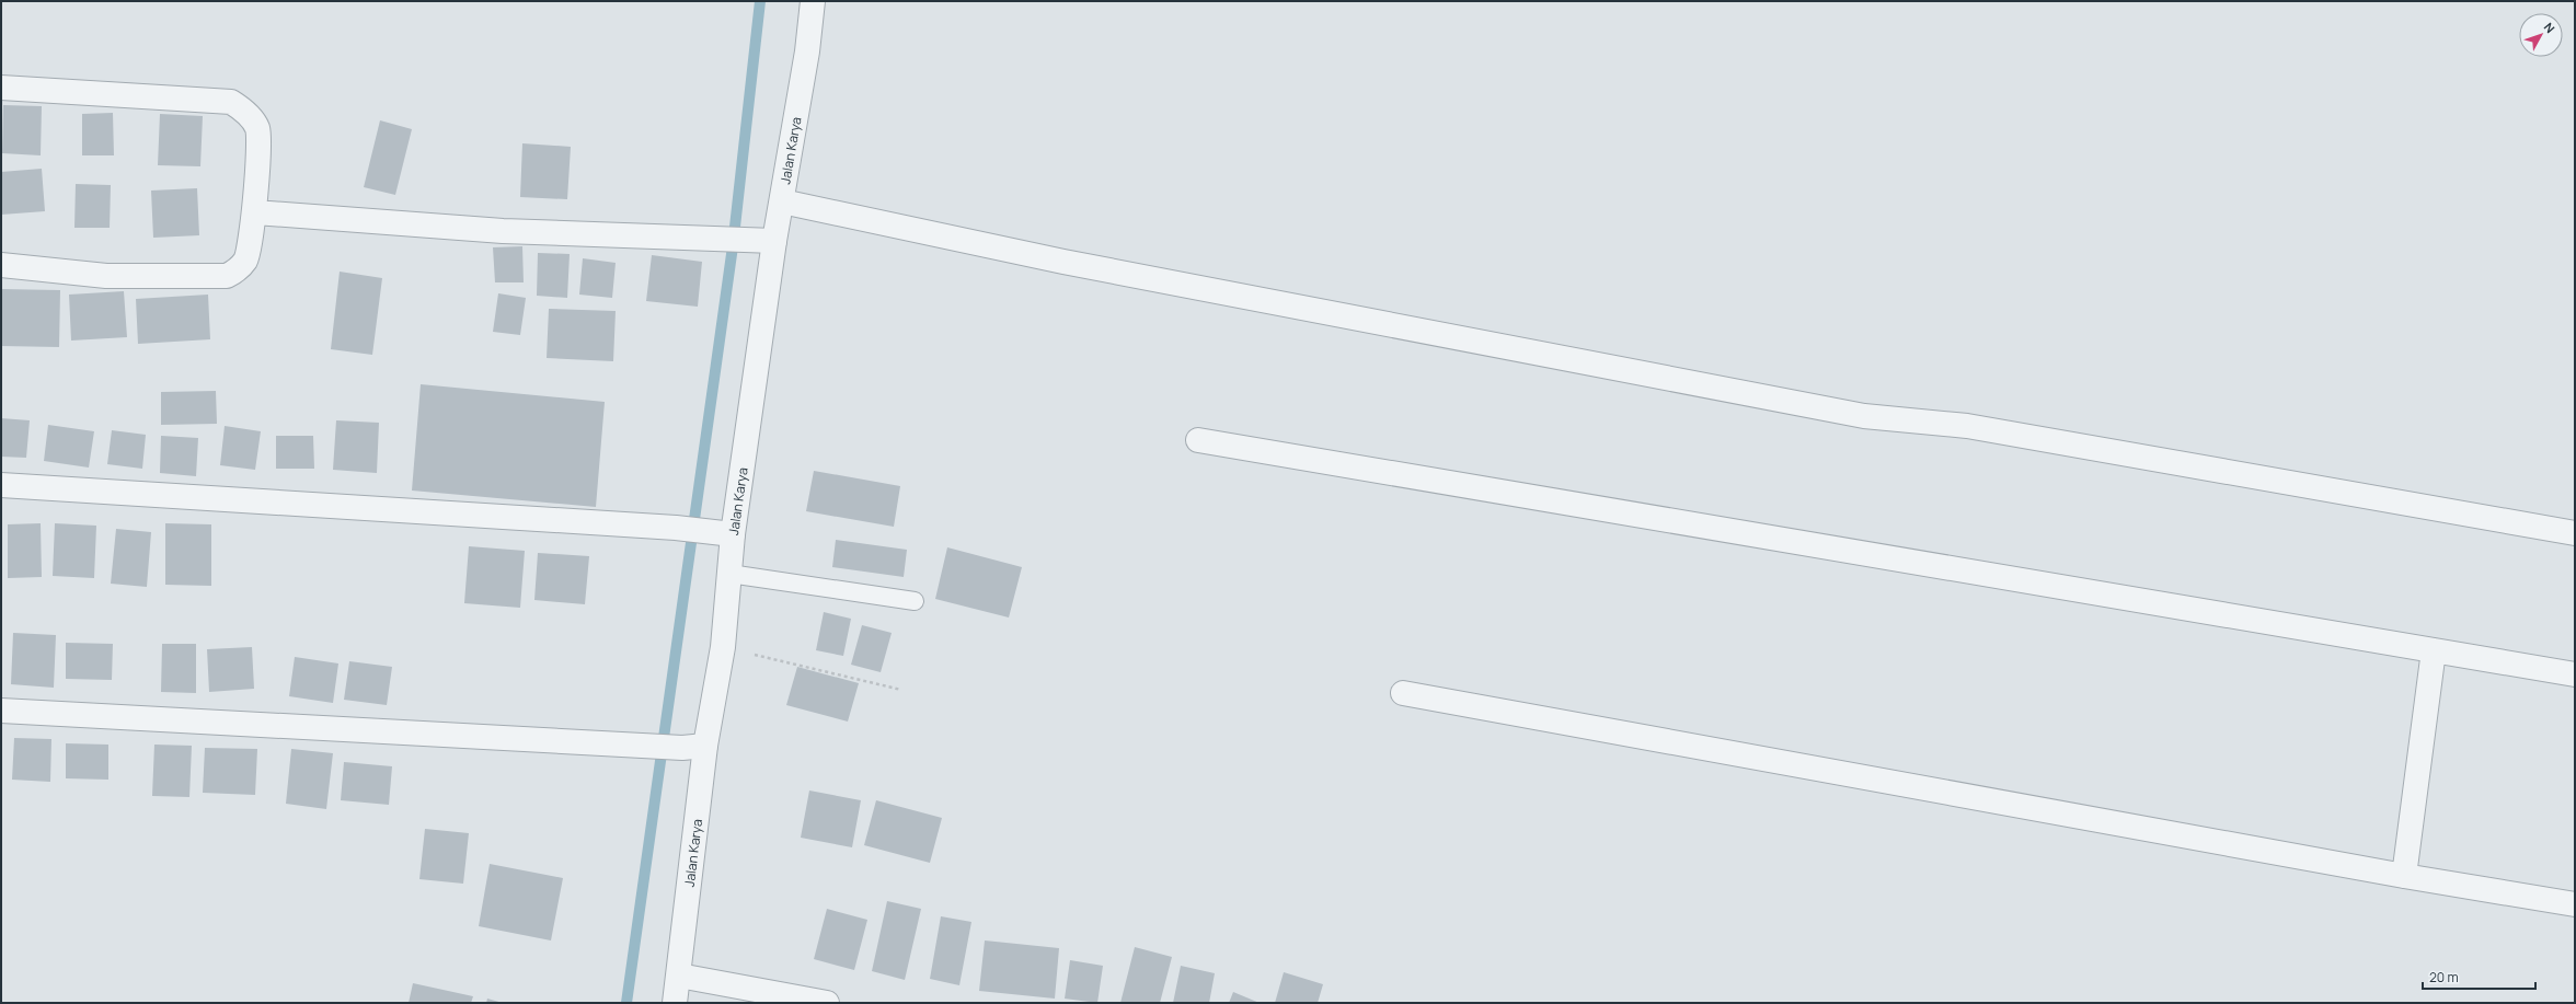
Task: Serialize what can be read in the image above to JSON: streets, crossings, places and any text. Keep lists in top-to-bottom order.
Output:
{
  "streets": {
    "street": ["Jalan Karya"]
  },
  "scale_bar": "20 m",
  "north": "top right"
}
